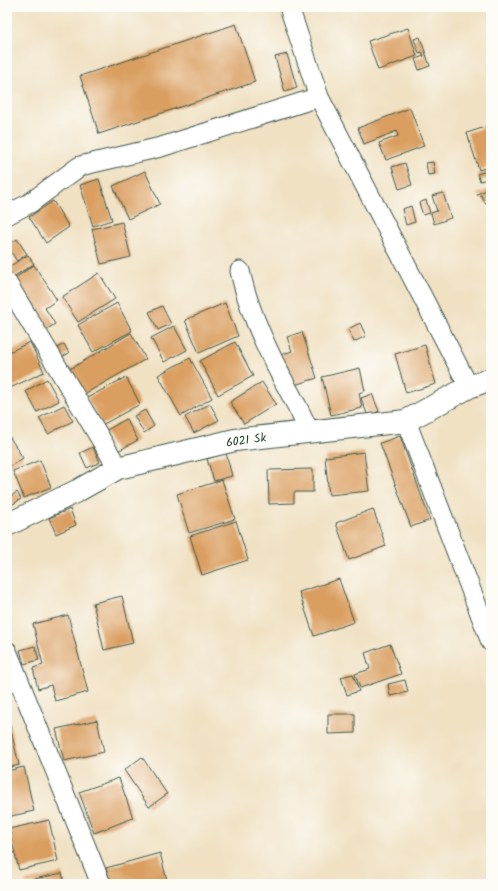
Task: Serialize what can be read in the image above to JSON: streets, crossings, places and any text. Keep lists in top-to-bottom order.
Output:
{
  "streets": {
    "street": ["6021 Sk"]
  }
}
